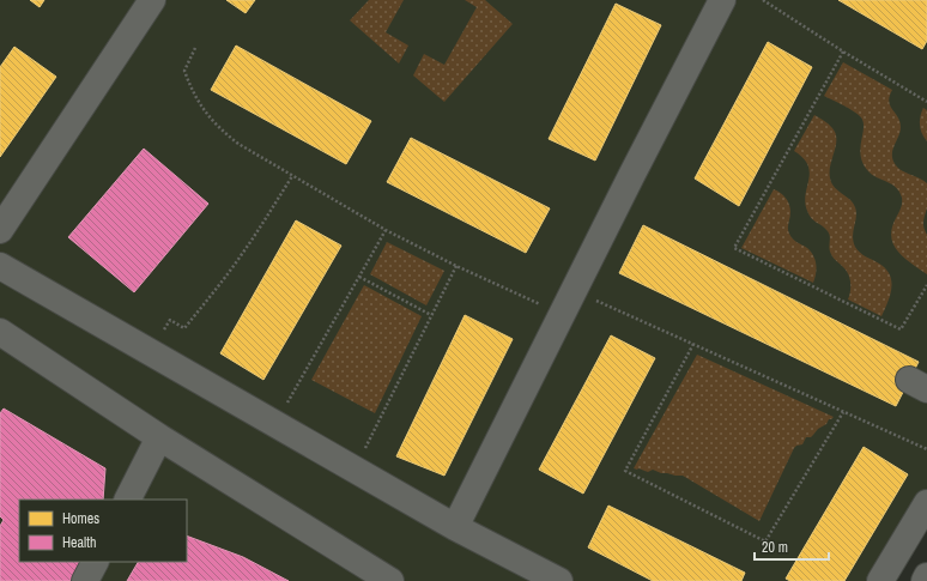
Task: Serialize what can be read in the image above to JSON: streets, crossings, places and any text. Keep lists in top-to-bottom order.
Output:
{
  "legend": ["Homes", "Health"],
  "scale_bar": "20 m"
}
